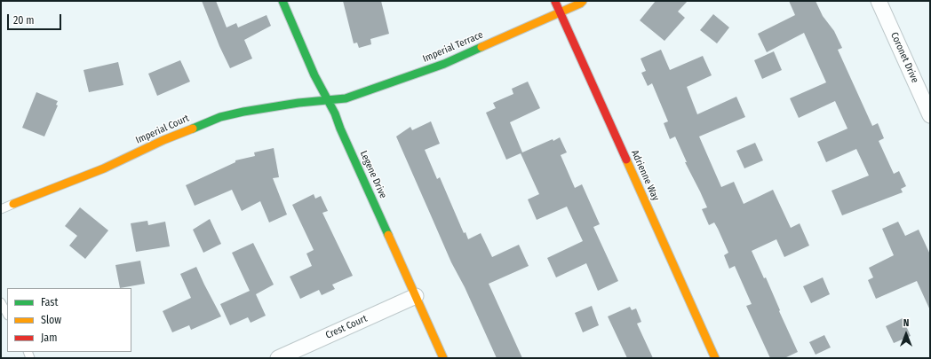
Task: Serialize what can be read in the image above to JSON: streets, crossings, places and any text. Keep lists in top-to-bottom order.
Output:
{
  "streets": {
    "street": [
      "Imperial Terrace",
      "Coronet Drive",
      "Imperial Court",
      "Legene Drive",
      "Adrienne Way",
      "Crest Court"
    ]
  },
  "crossings": [
    ["Imperial Terrace", "Imperial Court"],
    ["Imperial Terrace", "Legene Drive"],
    ["Imperial Terrace", "Adrienne Way"],
    ["Imperial Court", "Legene Drive"],
    ["Legene Drive", "Crest Court"]
  ],
  "legend": ["Fast", "Slow", "Jam"],
  "scale_bar": "20 m",
  "north": "top"
}
